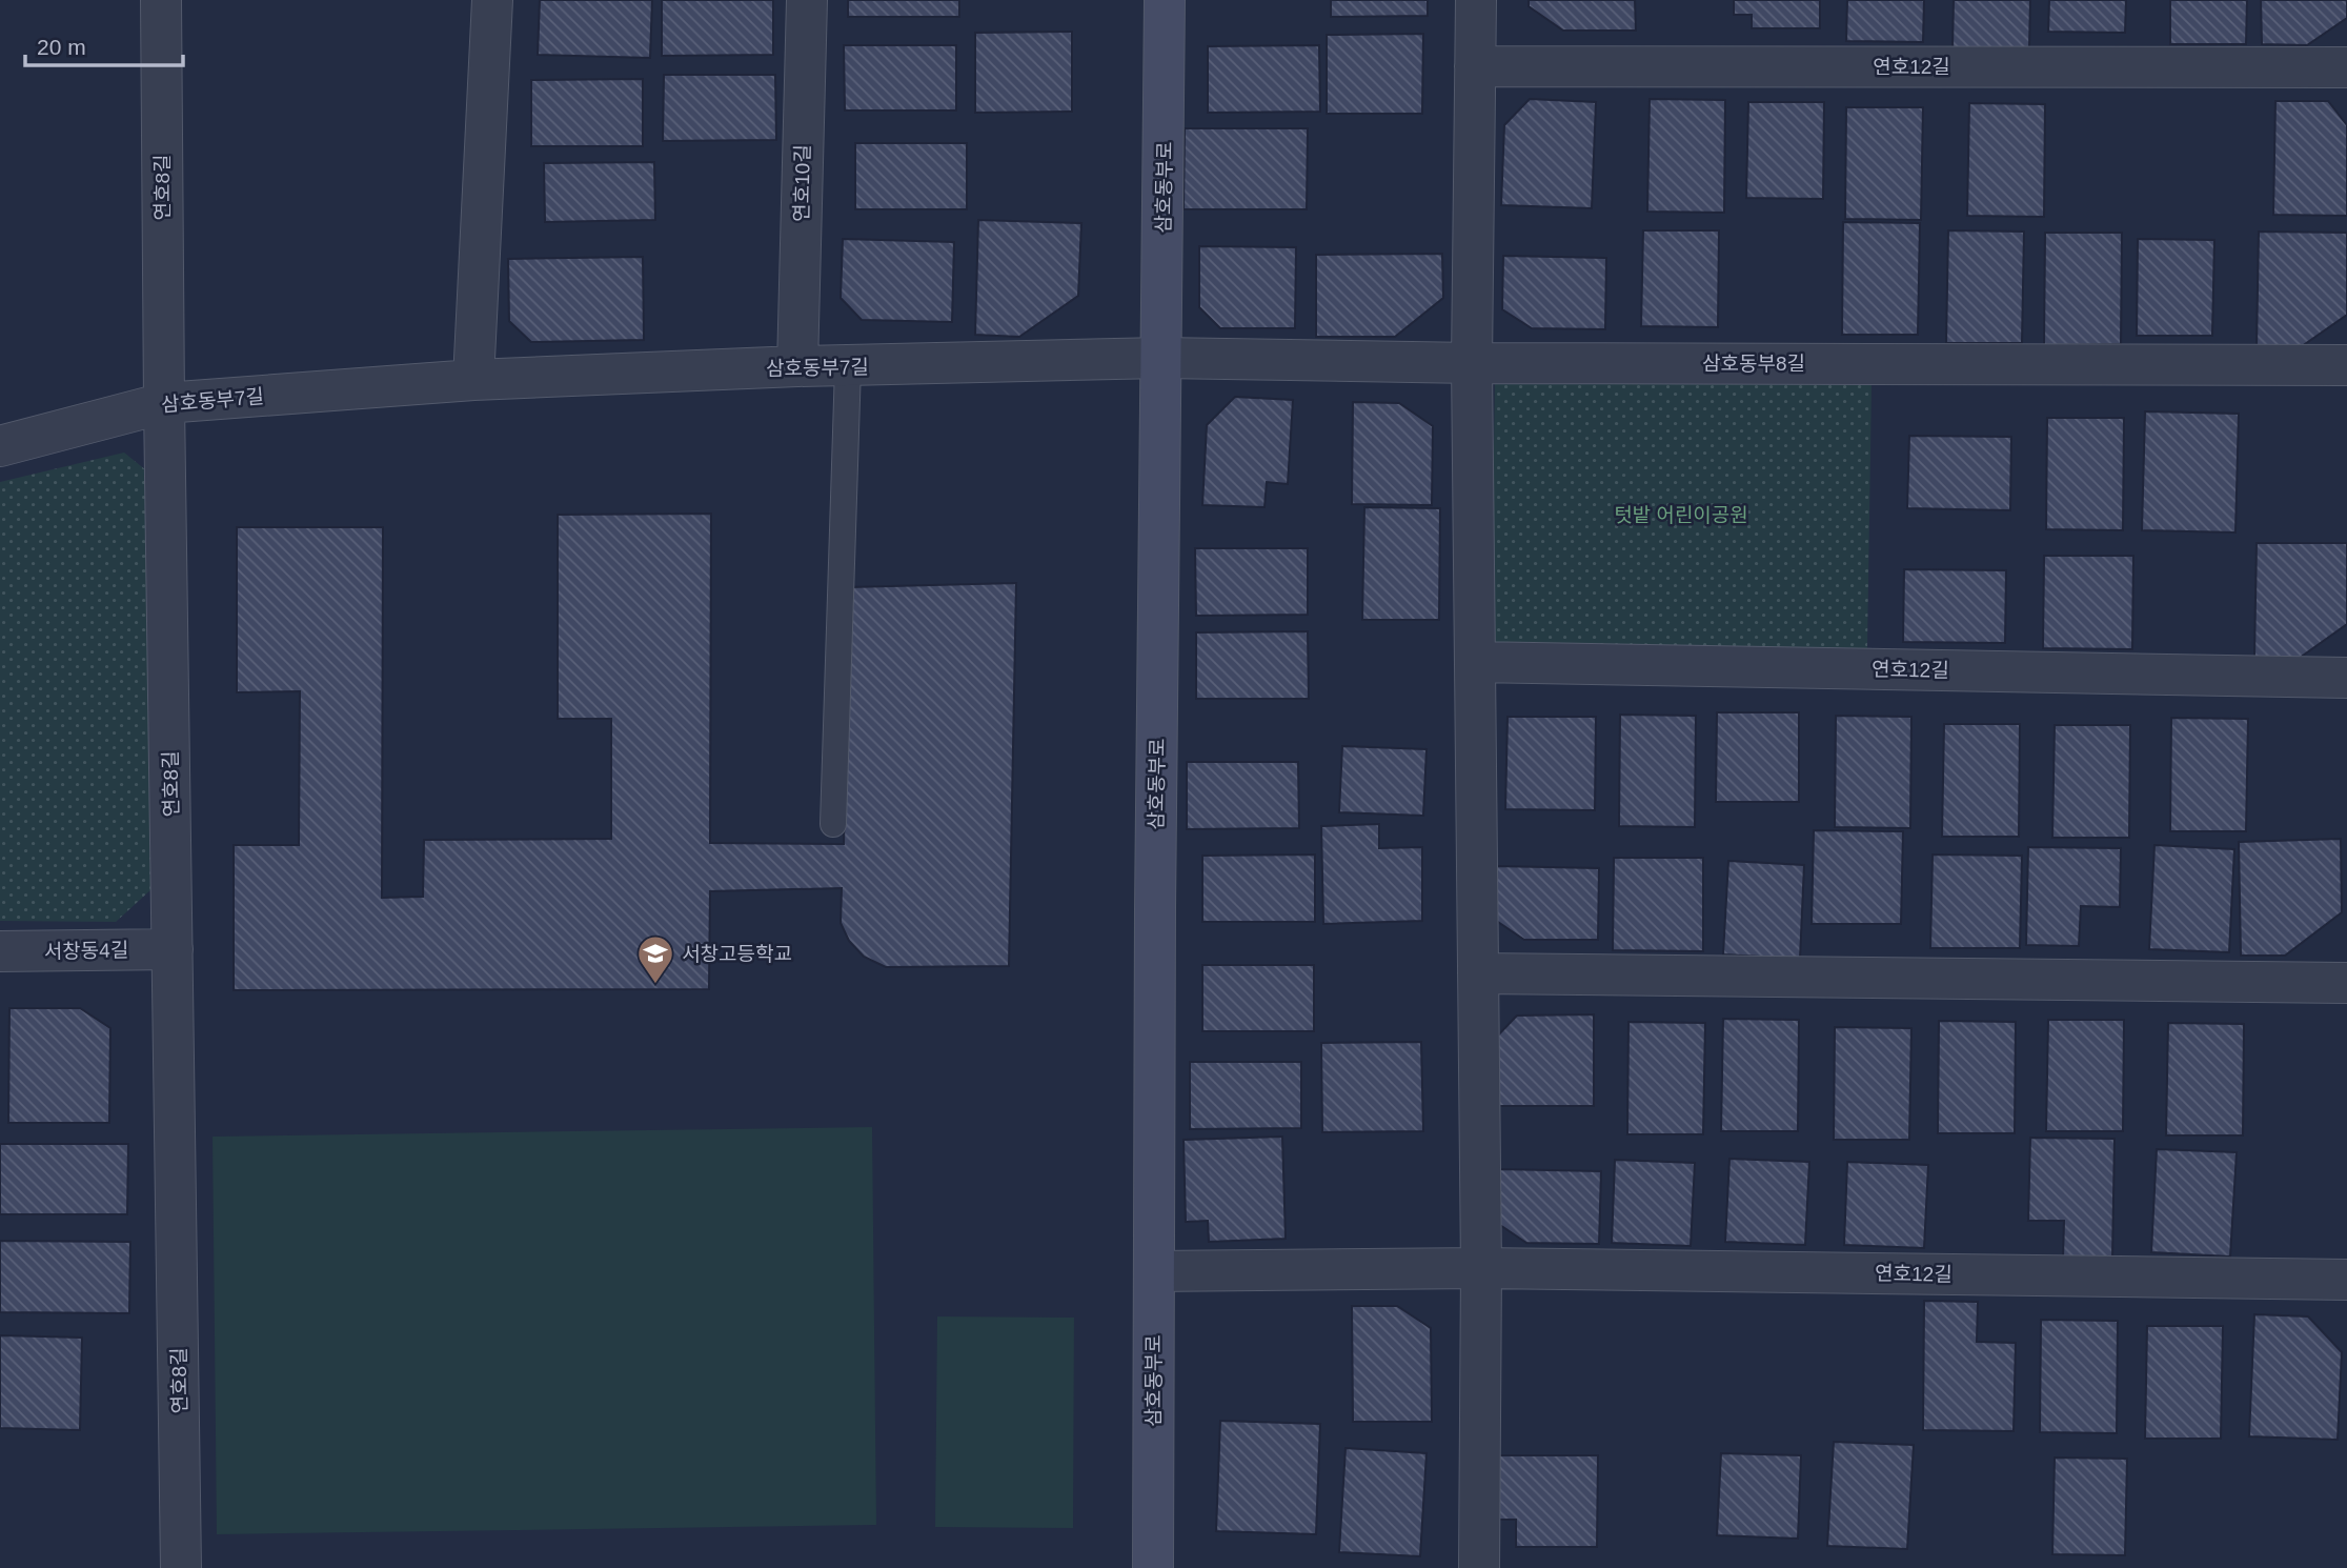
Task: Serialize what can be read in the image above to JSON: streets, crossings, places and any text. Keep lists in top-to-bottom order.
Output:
{
  "streets": {
    "street": [
      "연호12길",
      "연호10길",
      "연호8길",
      "삼호동부로",
      "삼호동부8길",
      "삼호동부7길",
      "서창동4길"
    ]
  },
  "crossings": [
    ["연호12길", "삼호동부로"],
    ["연호10길", "삼호동부7길"],
    ["연호8길", "삼호동부7길"],
    ["연호8길", "서창동4길"],
    ["삼호동부로", "삼호동부8길"],
    ["삼호동부로", "삼호동부7길"],
    ["삼호동부8길", "삼호동부7길"]
  ],
  "parks": ["텃밭 어린이공원"],
  "places": {
    "school or university": ["서창고등학교"]
  },
  "scale_bar": "20 m"
}
